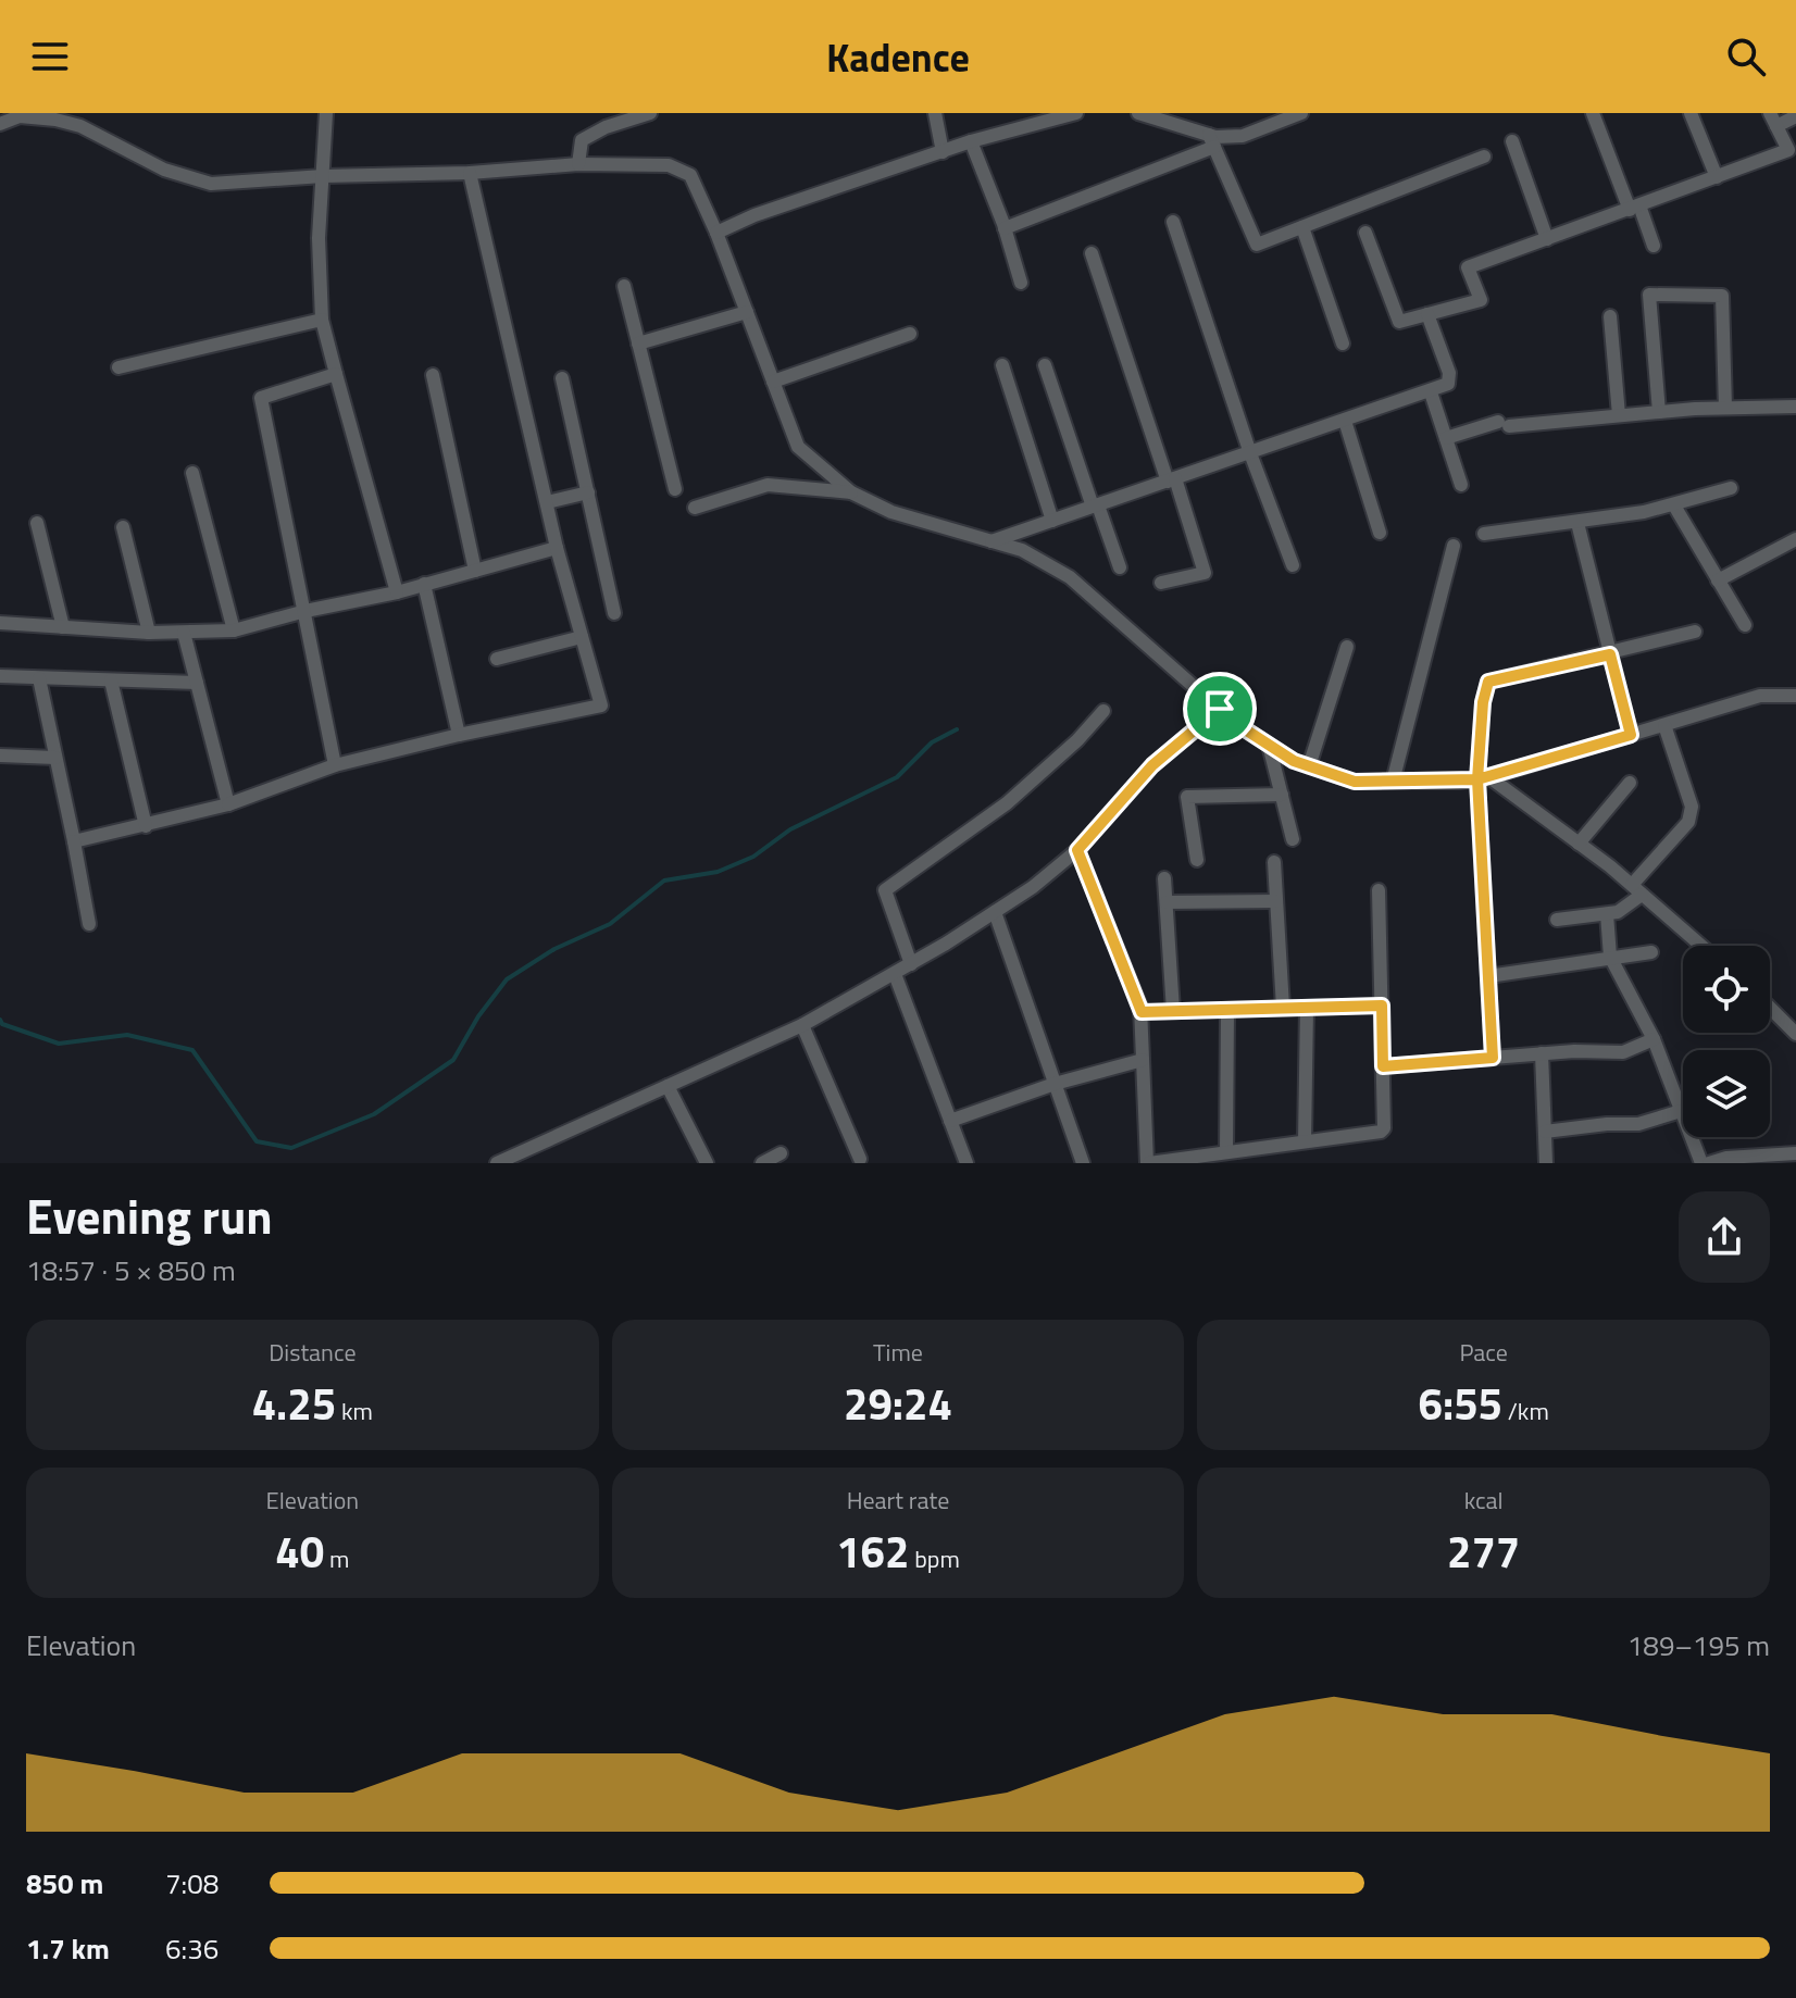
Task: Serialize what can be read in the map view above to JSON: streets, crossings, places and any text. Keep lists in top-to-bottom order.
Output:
{
  "page": {
    "header": "Kadence",
    "heading": ["Evening run", "18:57 · 5 × 850 m"],
    "stats": [
      ["Distance", "4.25 km"],
      ["Time", "29:24"],
      ["Pace", "6:55 /km"],
      ["Elevation", "40 m"],
      ["Heart rate", "162 bpm"],
      ["kcal", "277"]
    ],
    "chart": ["Elevation", "189–195 m"],
    "list": [
      {
        "name": "850 m",
        "note": "7:08"
      },
      {
        "name": "1.7 km",
        "note": "6:36"
      }
    ]
  }
}
